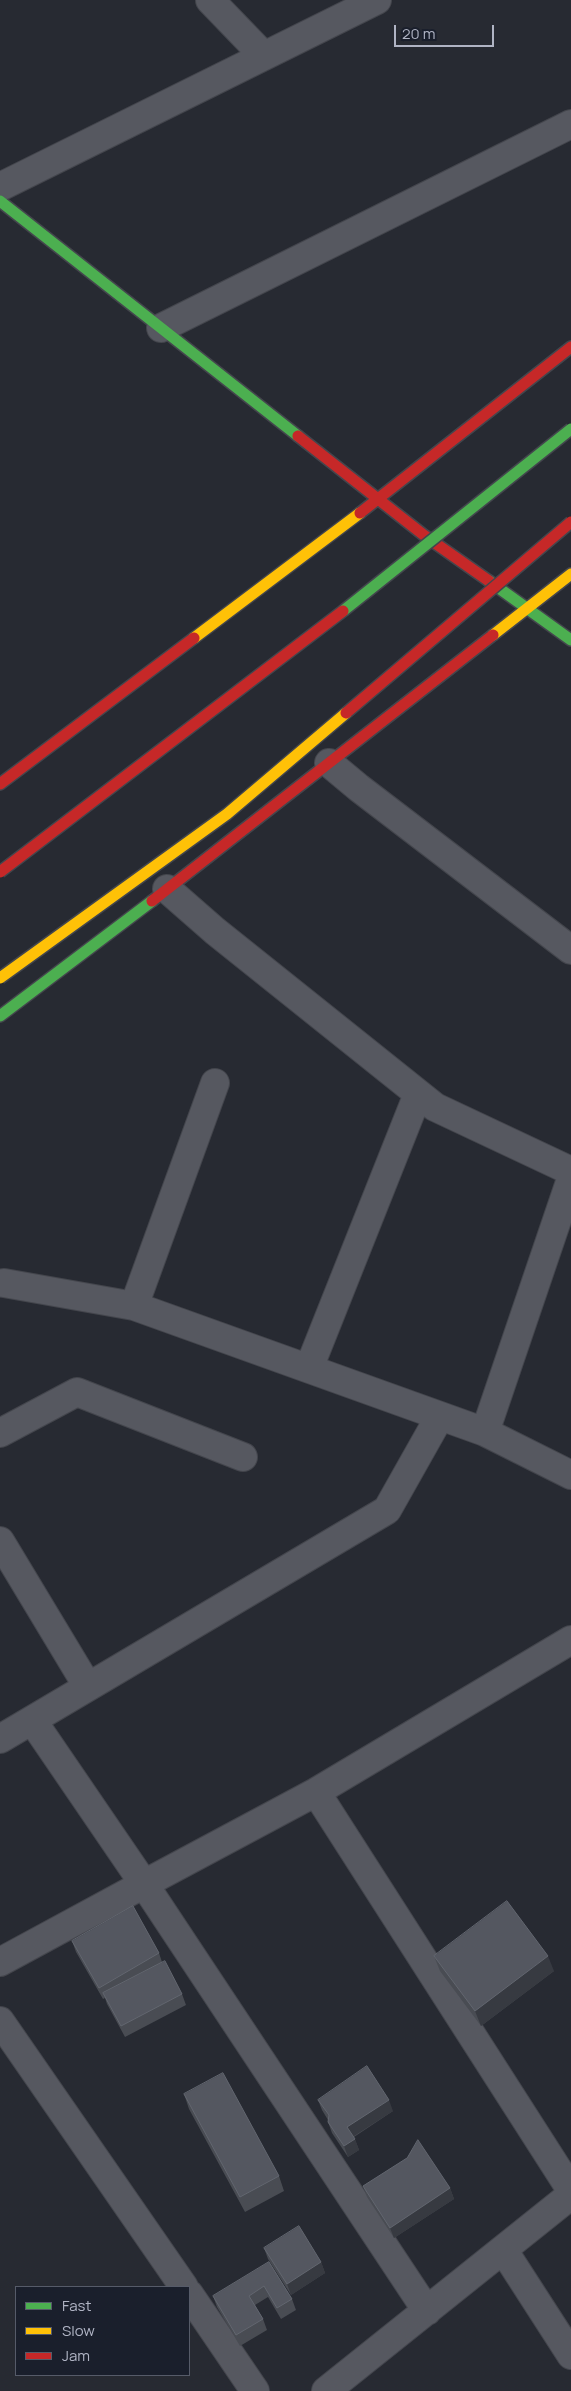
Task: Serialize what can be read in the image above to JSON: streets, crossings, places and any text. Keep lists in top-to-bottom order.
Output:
{
  "legend": ["Fast", "Slow", "Jam"],
  "scale_bar": "20 m"
}
